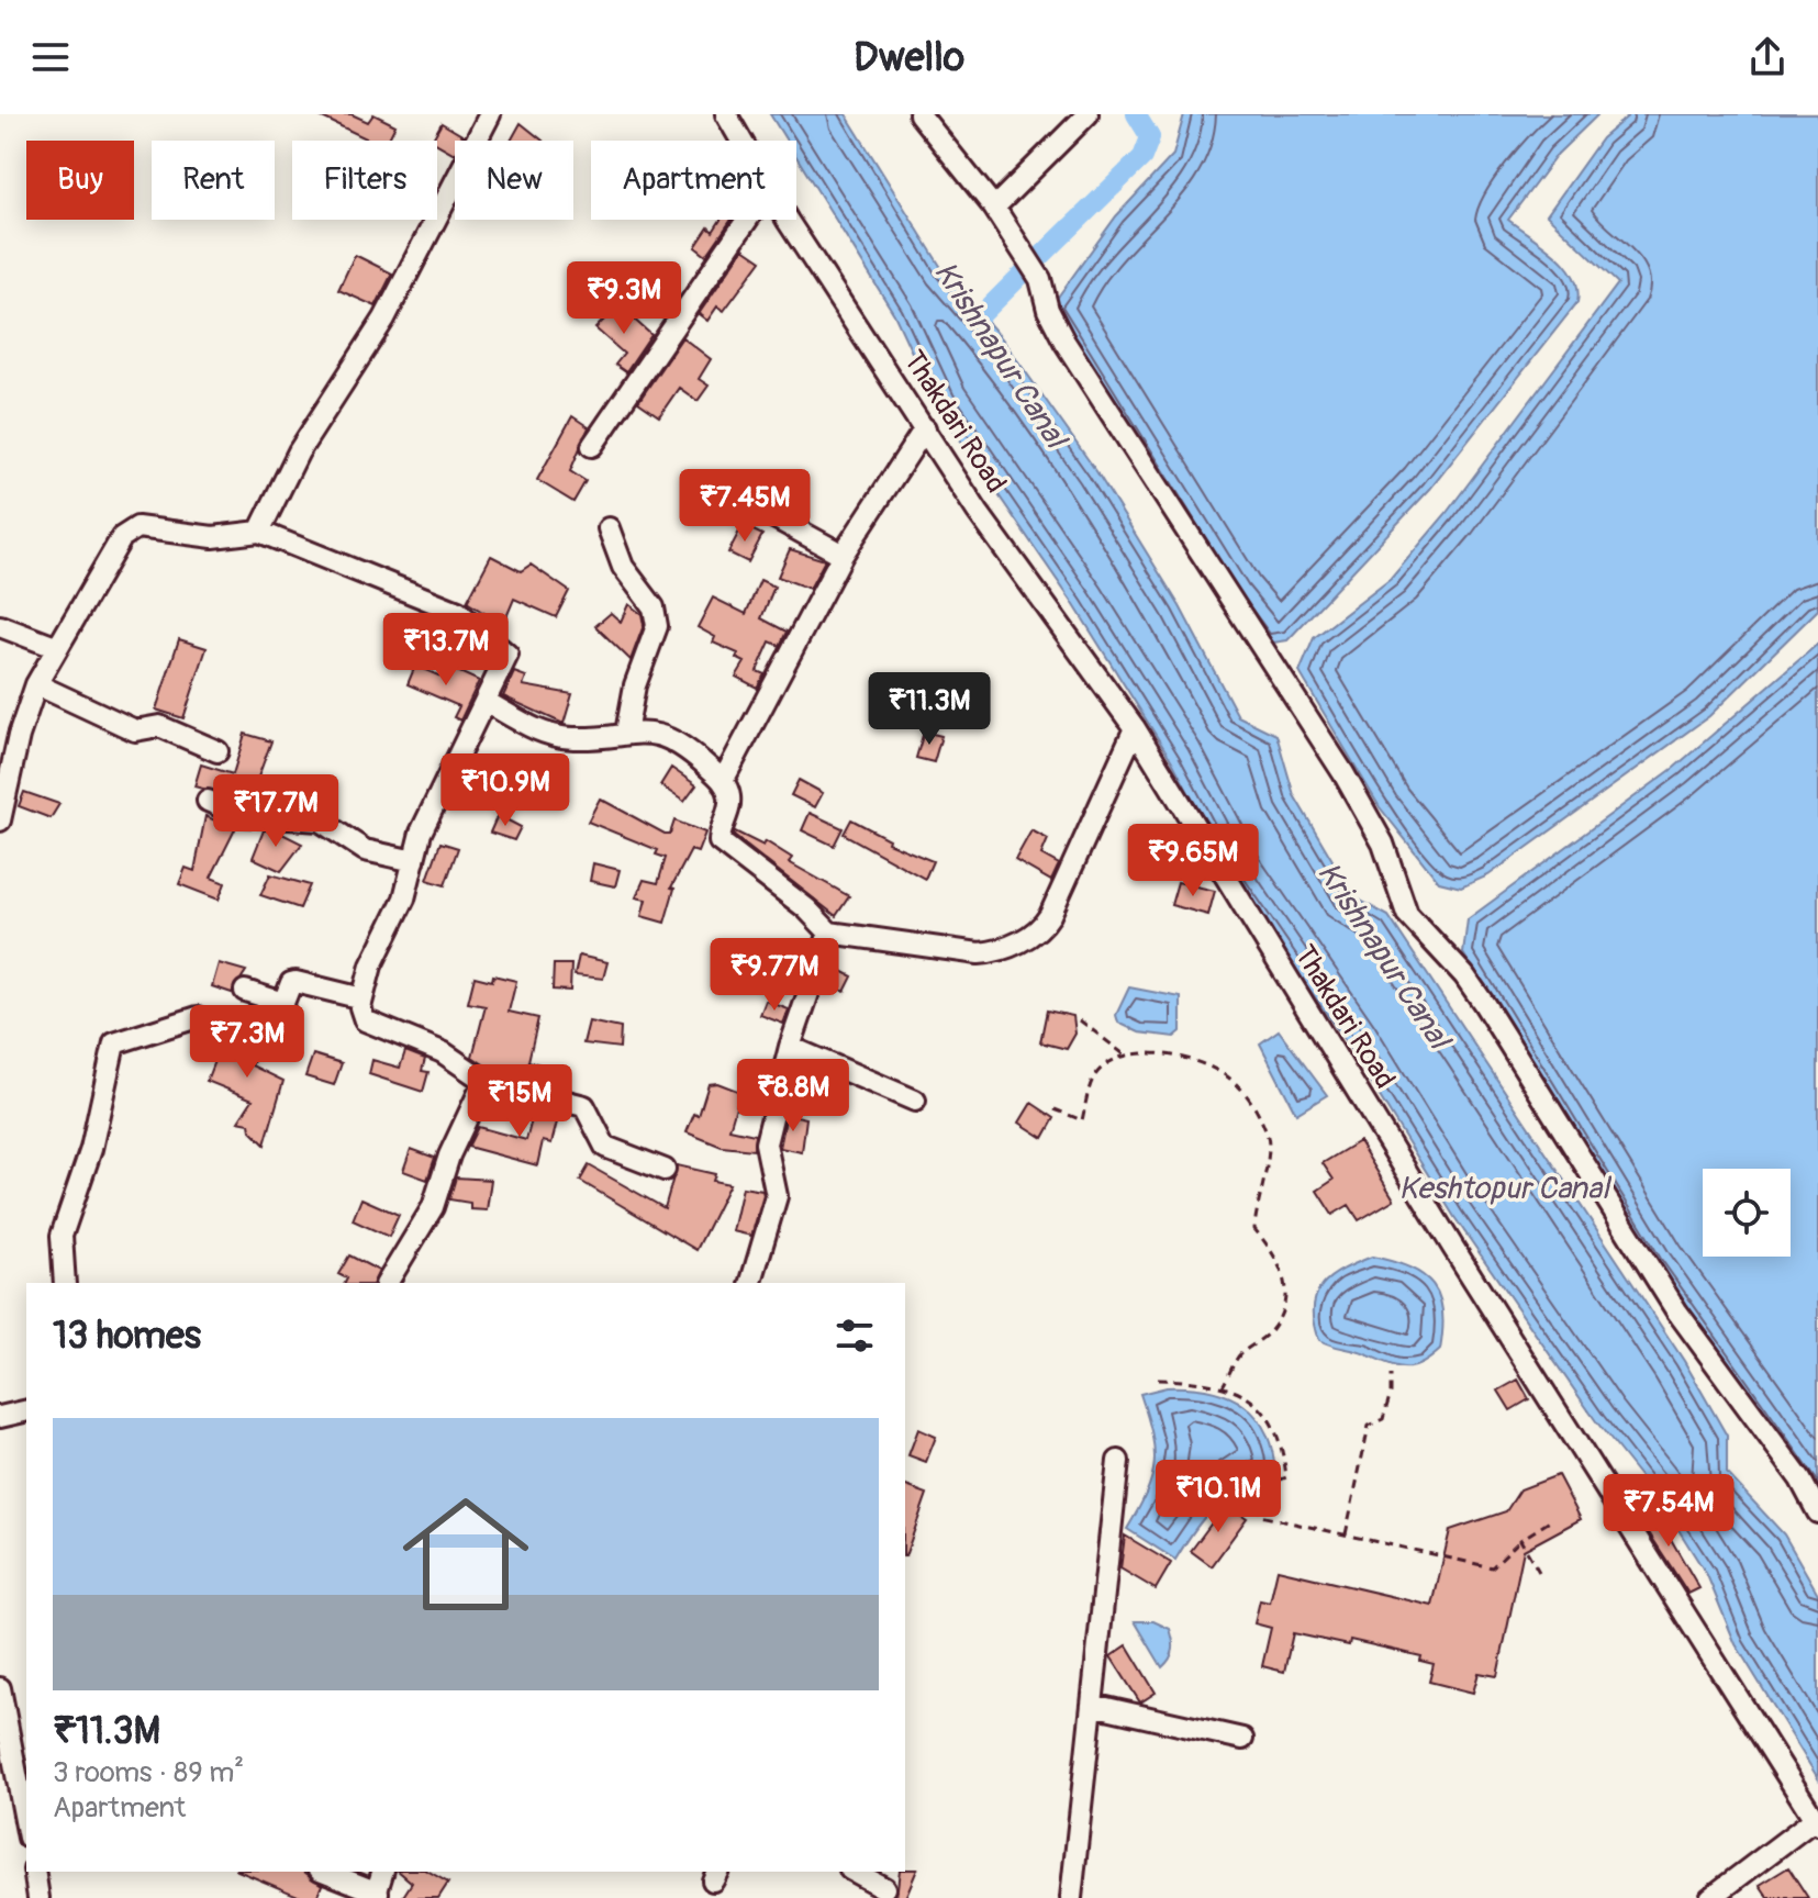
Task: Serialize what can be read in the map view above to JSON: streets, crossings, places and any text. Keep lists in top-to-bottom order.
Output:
{
  "streets": {
    "street": ["Thakdari Road"]
  },
  "water": ["Krishnapur Canal", "Keshtopur Canal"],
  "page": {
    "header": "Dwello",
    "chip": [
      "Buy",
      "Rent",
      "Filters",
      "New",
      "Apartment"
    ],
    "price": [
      "₹9.3M",
      "₹7.45M",
      "₹13.7M",
      "₹11.3M",
      "₹10.9M",
      "₹17.7M",
      "₹9.65M",
      "₹9.77M",
      "₹7.3M",
      "₹8.8M",
      "₹15M",
      "₹10.1M",
      "₹7.54M"
    ],
    "heading": "13 homes",
    "list": [
      {
        "name": "₹11.3M",
        "note": "3 rooms · 89 m² · Apartment"
      }
    ]
  }
}
